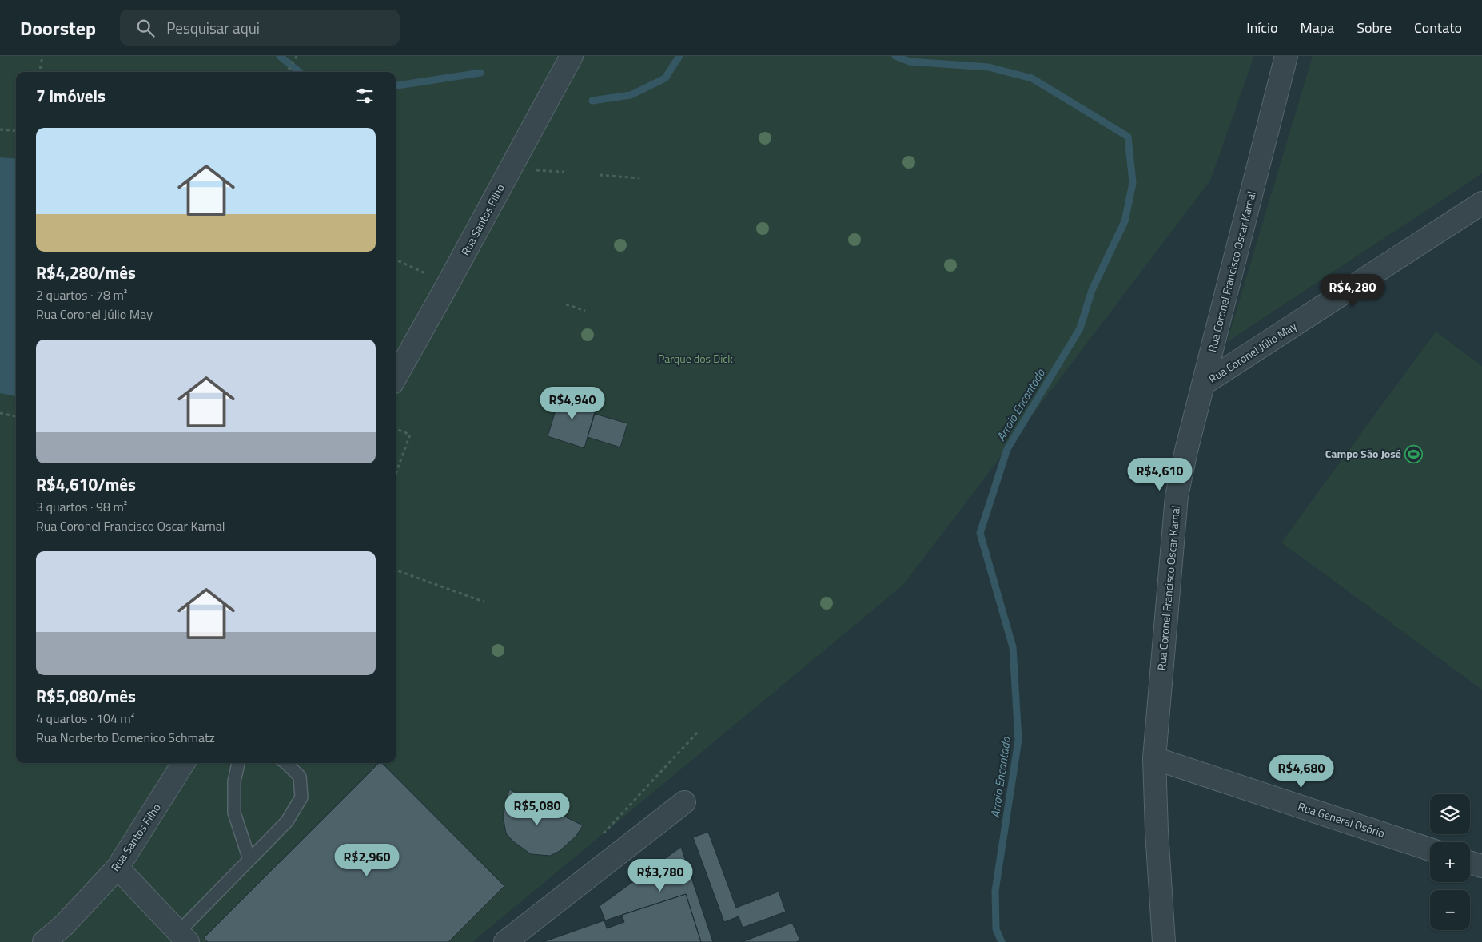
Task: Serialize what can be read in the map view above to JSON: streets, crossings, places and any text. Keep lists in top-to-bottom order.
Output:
{
  "streets": {
    "street": [
      "Rua Santos Filho",
      "Rua Coronel Francisco Oscar Karnal",
      "Rua Coronel Júlio May",
      "Rua General Osório"
    ]
  },
  "crossings": [
    ["Rua Coronel Francisco Oscar Karnal", "Rua Coronel Júlio May"],
    ["Rua Coronel Francisco Oscar Karnal", "Rua General Osório"]
  ],
  "water": ["Arroio Encantado"],
  "parks": ["Parque dos Dick"],
  "places": {
    "sports": ["Campo São José"]
  },
  "page": {
    "header": "Doorstep",
    "search": "Pesquisar aqui",
    "nav": [
      "Início",
      "Mapa",
      "Sobre",
      "Contato"
    ],
    "heading": "7 imóveis",
    "list": [
      {
        "name": "R$4,280/mês",
        "note": "2 quartos · 78 m² · Rua Coronel Júlio May"
      },
      {
        "name": "R$4,610/mês",
        "note": "3 quartos · 98 m² · Rua Coronel Francisco Oscar Karnal"
      },
      {
        "name": "R$5,080/mês",
        "note": "4 quartos · 104 m² · Rua Norberto Domenico Schmatz"
      }
    ],
    "price": [
      "R$4,280",
      "R$4,940",
      "R$4,610",
      "R$4,680",
      "R$5,080",
      "R$2,960",
      "R$3,780"
    ],
    "map_buttons": ["+", "−"]
  }
}
